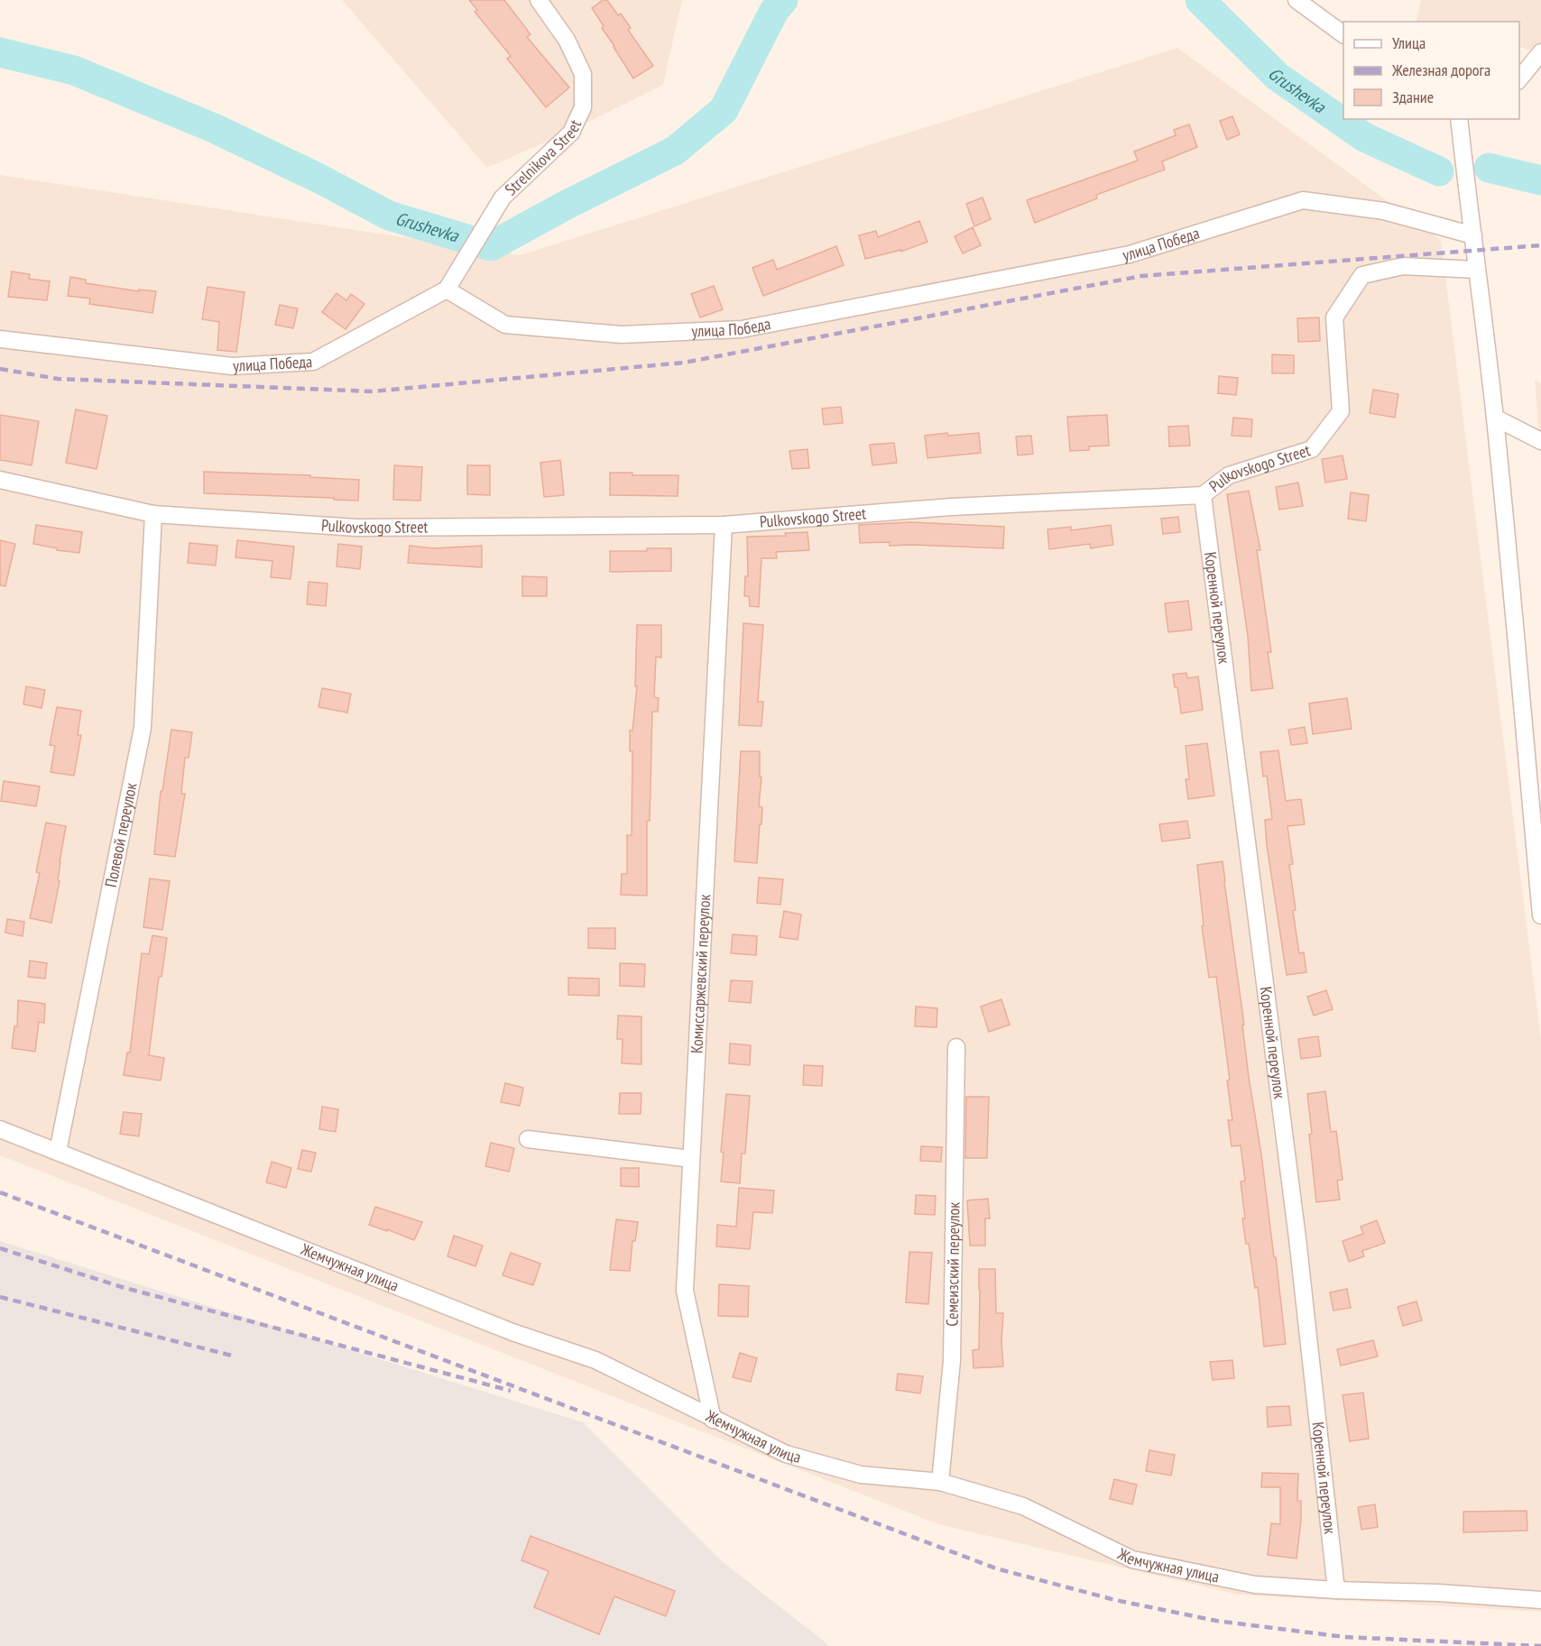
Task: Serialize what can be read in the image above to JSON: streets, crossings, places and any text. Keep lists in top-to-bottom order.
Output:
{
  "streets": {
    "street": [
      "Strelnikova Street",
      "улица Победа",
      "Pulkovskogo Street",
      "Коренной переулок",
      "Полевой переулок",
      "Комиссаржевский переулок",
      "Семеизский переулок",
      "Жемчужная улица"
    ]
  },
  "crossings": [
    ["Strelnikova Street", "улица Победа"],
    ["Pulkovskogo Street", "Коренной переулок"],
    ["Pulkovskogo Street", "Полевой переулок"],
    ["Pulkovskogo Street", "Комиссаржевский переулок"],
    ["Коренной переулок", "Жемчужная улица"],
    ["Полевой переулок", "Жемчужная улица"],
    ["Комиссаржевский переулок", "Жемчужная улица"],
    ["Семеизский переулок", "Жемчужная улица"]
  ],
  "water": ["Grushevka"],
  "legend": ["Улица", "Железная дорога", "Здание"]
}
